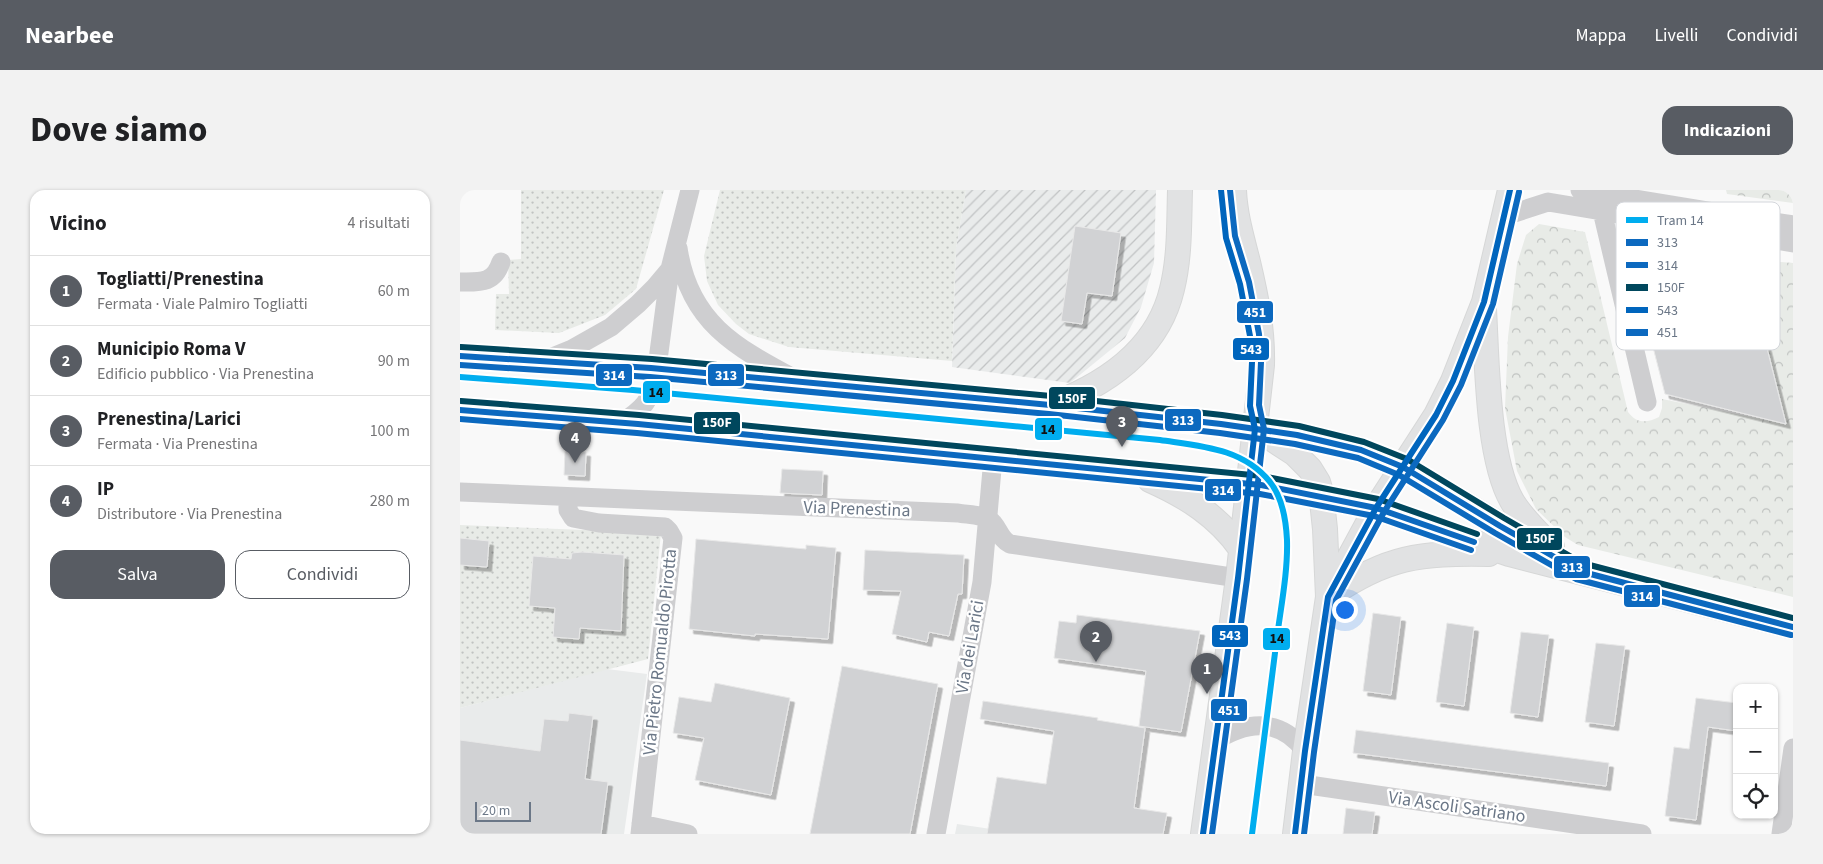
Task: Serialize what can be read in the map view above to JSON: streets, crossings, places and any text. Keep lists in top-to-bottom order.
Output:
{
  "streets": {
    "street": [
      "Via Prenestina",
      "Via dei Larici",
      "Via Pietro Romualdo Pirotta",
      "Via Ascoli Satriano"
    ]
  },
  "crossings": [
    ["Via Prenestina", "Via dei Larici"],
    ["Via Prenestina", "Via Pietro Romualdo Pirotta"]
  ],
  "lines": [
    "transit line 543",
    "transit line 451",
    "transit line 150F",
    "transit line 313",
    "transit line 314",
    "tram line 14"
  ],
  "legend": [
    "Tram 14",
    "313",
    "314",
    "150F",
    "543",
    "451"
  ],
  "scale_bar": "20 m",
  "page": {
    "header": "Nearbee",
    "nav": ["Mappa", "Livelli", "Condividi"],
    "title": "Dove siamo",
    "buttons": [
      "Indicazioni",
      ["Salva", "Condividi"]
    ],
    "heading": ["Vicino", "4 risultati"],
    "list": [
      {
        "mark": "1",
        "name": "Togliatti/Prenestina",
        "note": "Fermata · Viale Palmiro Togliatti",
        "value": "60 m"
      },
      {
        "mark": "2",
        "name": "Municipio Roma V",
        "note": "Edificio pubblico · Via Prenestina",
        "value": "90 m"
      },
      {
        "mark": "3",
        "name": "Prenestina/Larici",
        "note": "Fermata · Via Prenestina",
        "value": "100 m"
      },
      {
        "mark": "4",
        "name": "IP",
        "note": "Distributore · Via Prenestina",
        "value": "280 m"
      }
    ],
    "pins": [
      "3",
      "4",
      "2",
      "1"
    ],
    "map_buttons": ["+", "−"],
    "scale": "20 m"
  }
}
